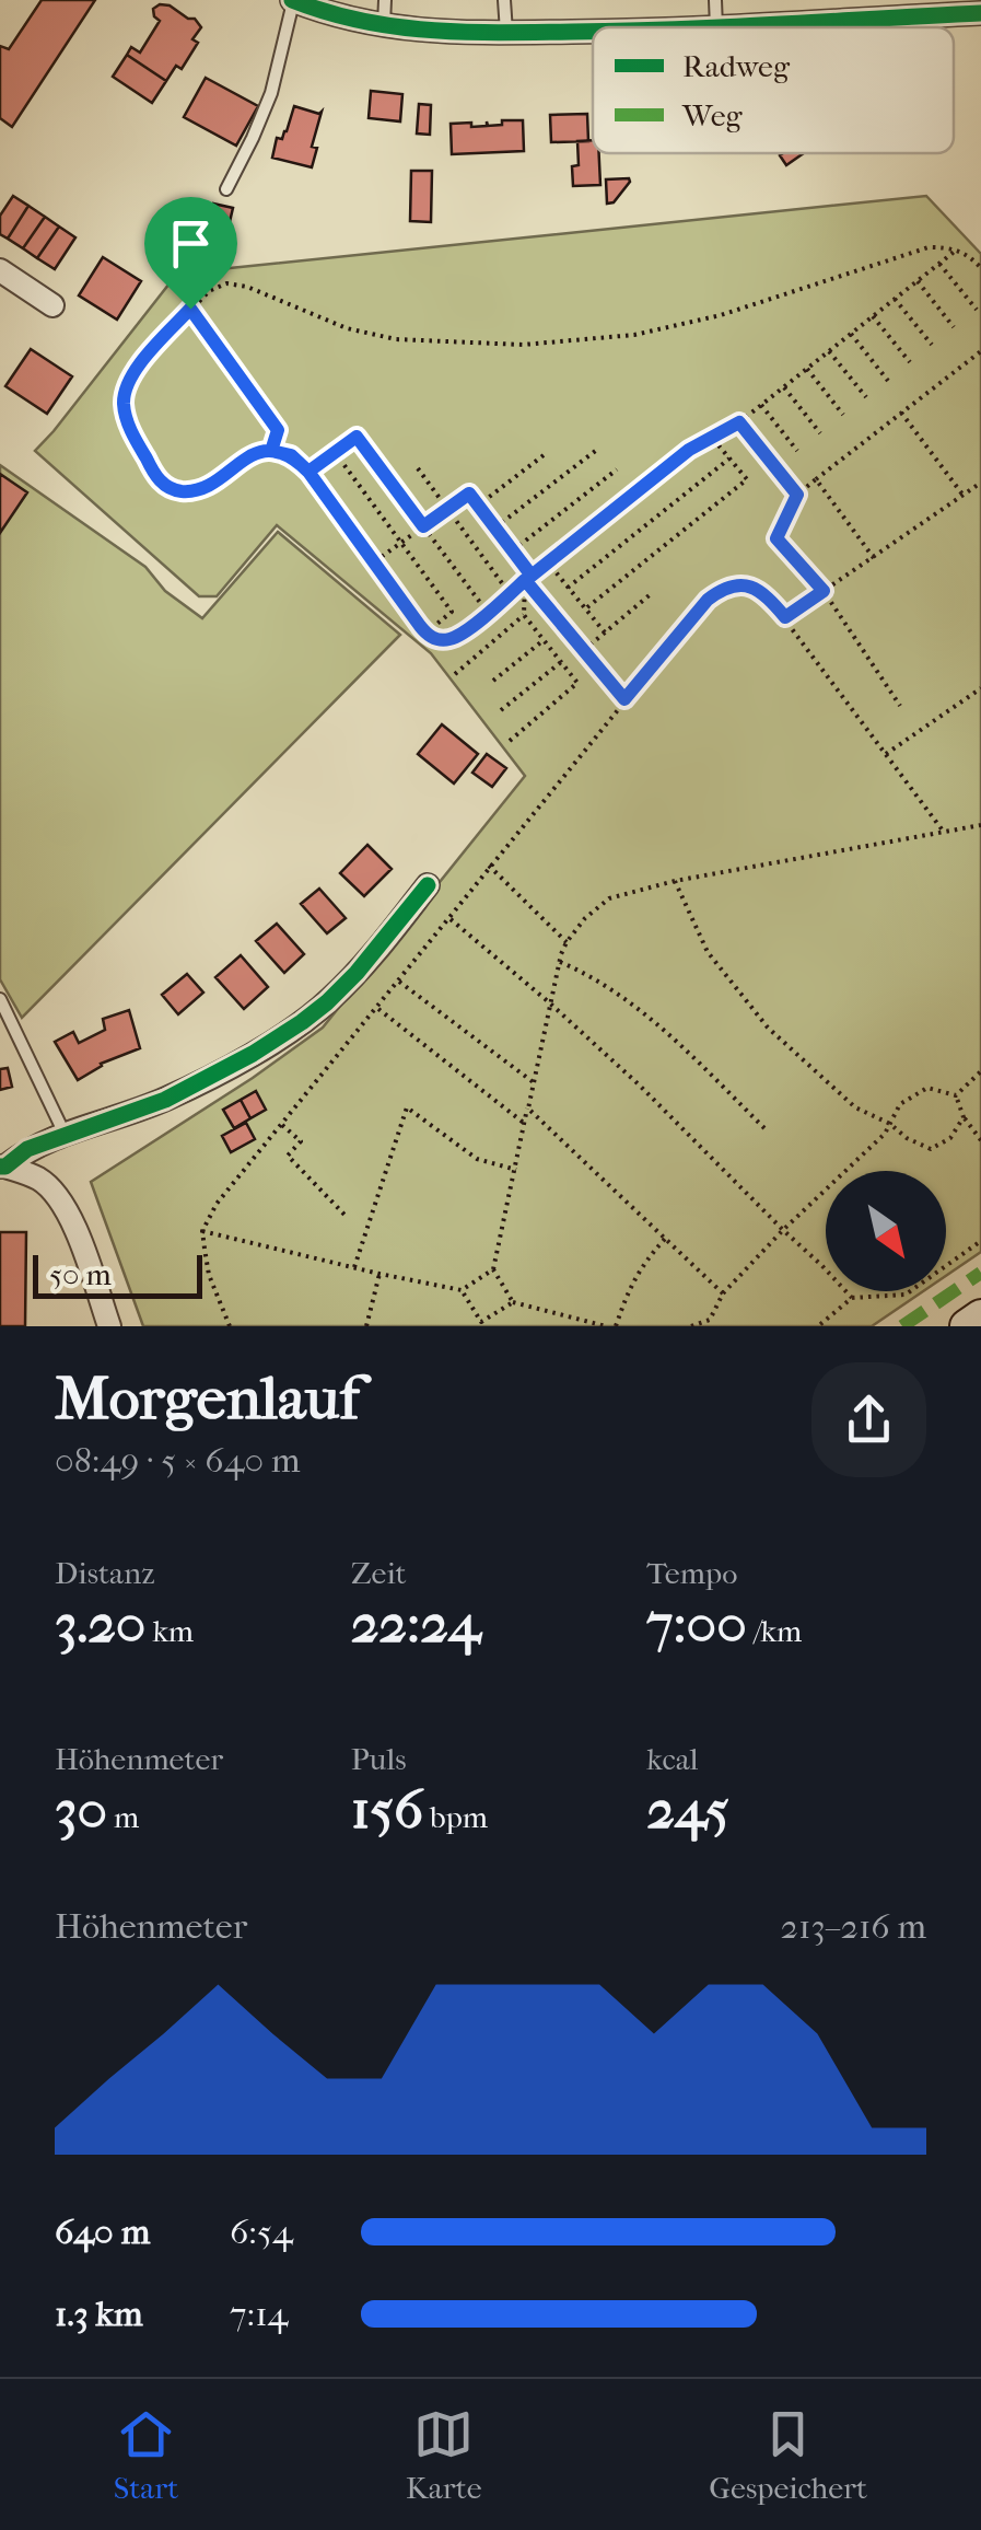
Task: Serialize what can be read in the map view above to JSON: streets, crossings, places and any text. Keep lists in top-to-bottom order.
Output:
{
  "legend": ["Radweg", "Weg"],
  "scale_bar": "50 m",
  "north": "bottom right",
  "page": {
    "scale": "50 m",
    "heading": ["Morgenlauf", "08:49 · 5 × 640 m"],
    "stats": [
      ["Distanz", "3.20 km"],
      ["Zeit", "22:24"],
      ["Tempo", "7:00 /km"],
      ["Höhenmeter", "30 m"],
      ["Puls", "156 bpm"],
      ["kcal", "245"]
    ],
    "chart": ["Höhenmeter", "213–216 m"],
    "list": [
      {
        "name": "640 m",
        "note": "6:54"
      },
      {
        "name": "1.3 km",
        "note": "7:14"
      }
    ],
    "tabs": ["Start", "Karte", "Gespeichert"]
  }
}
